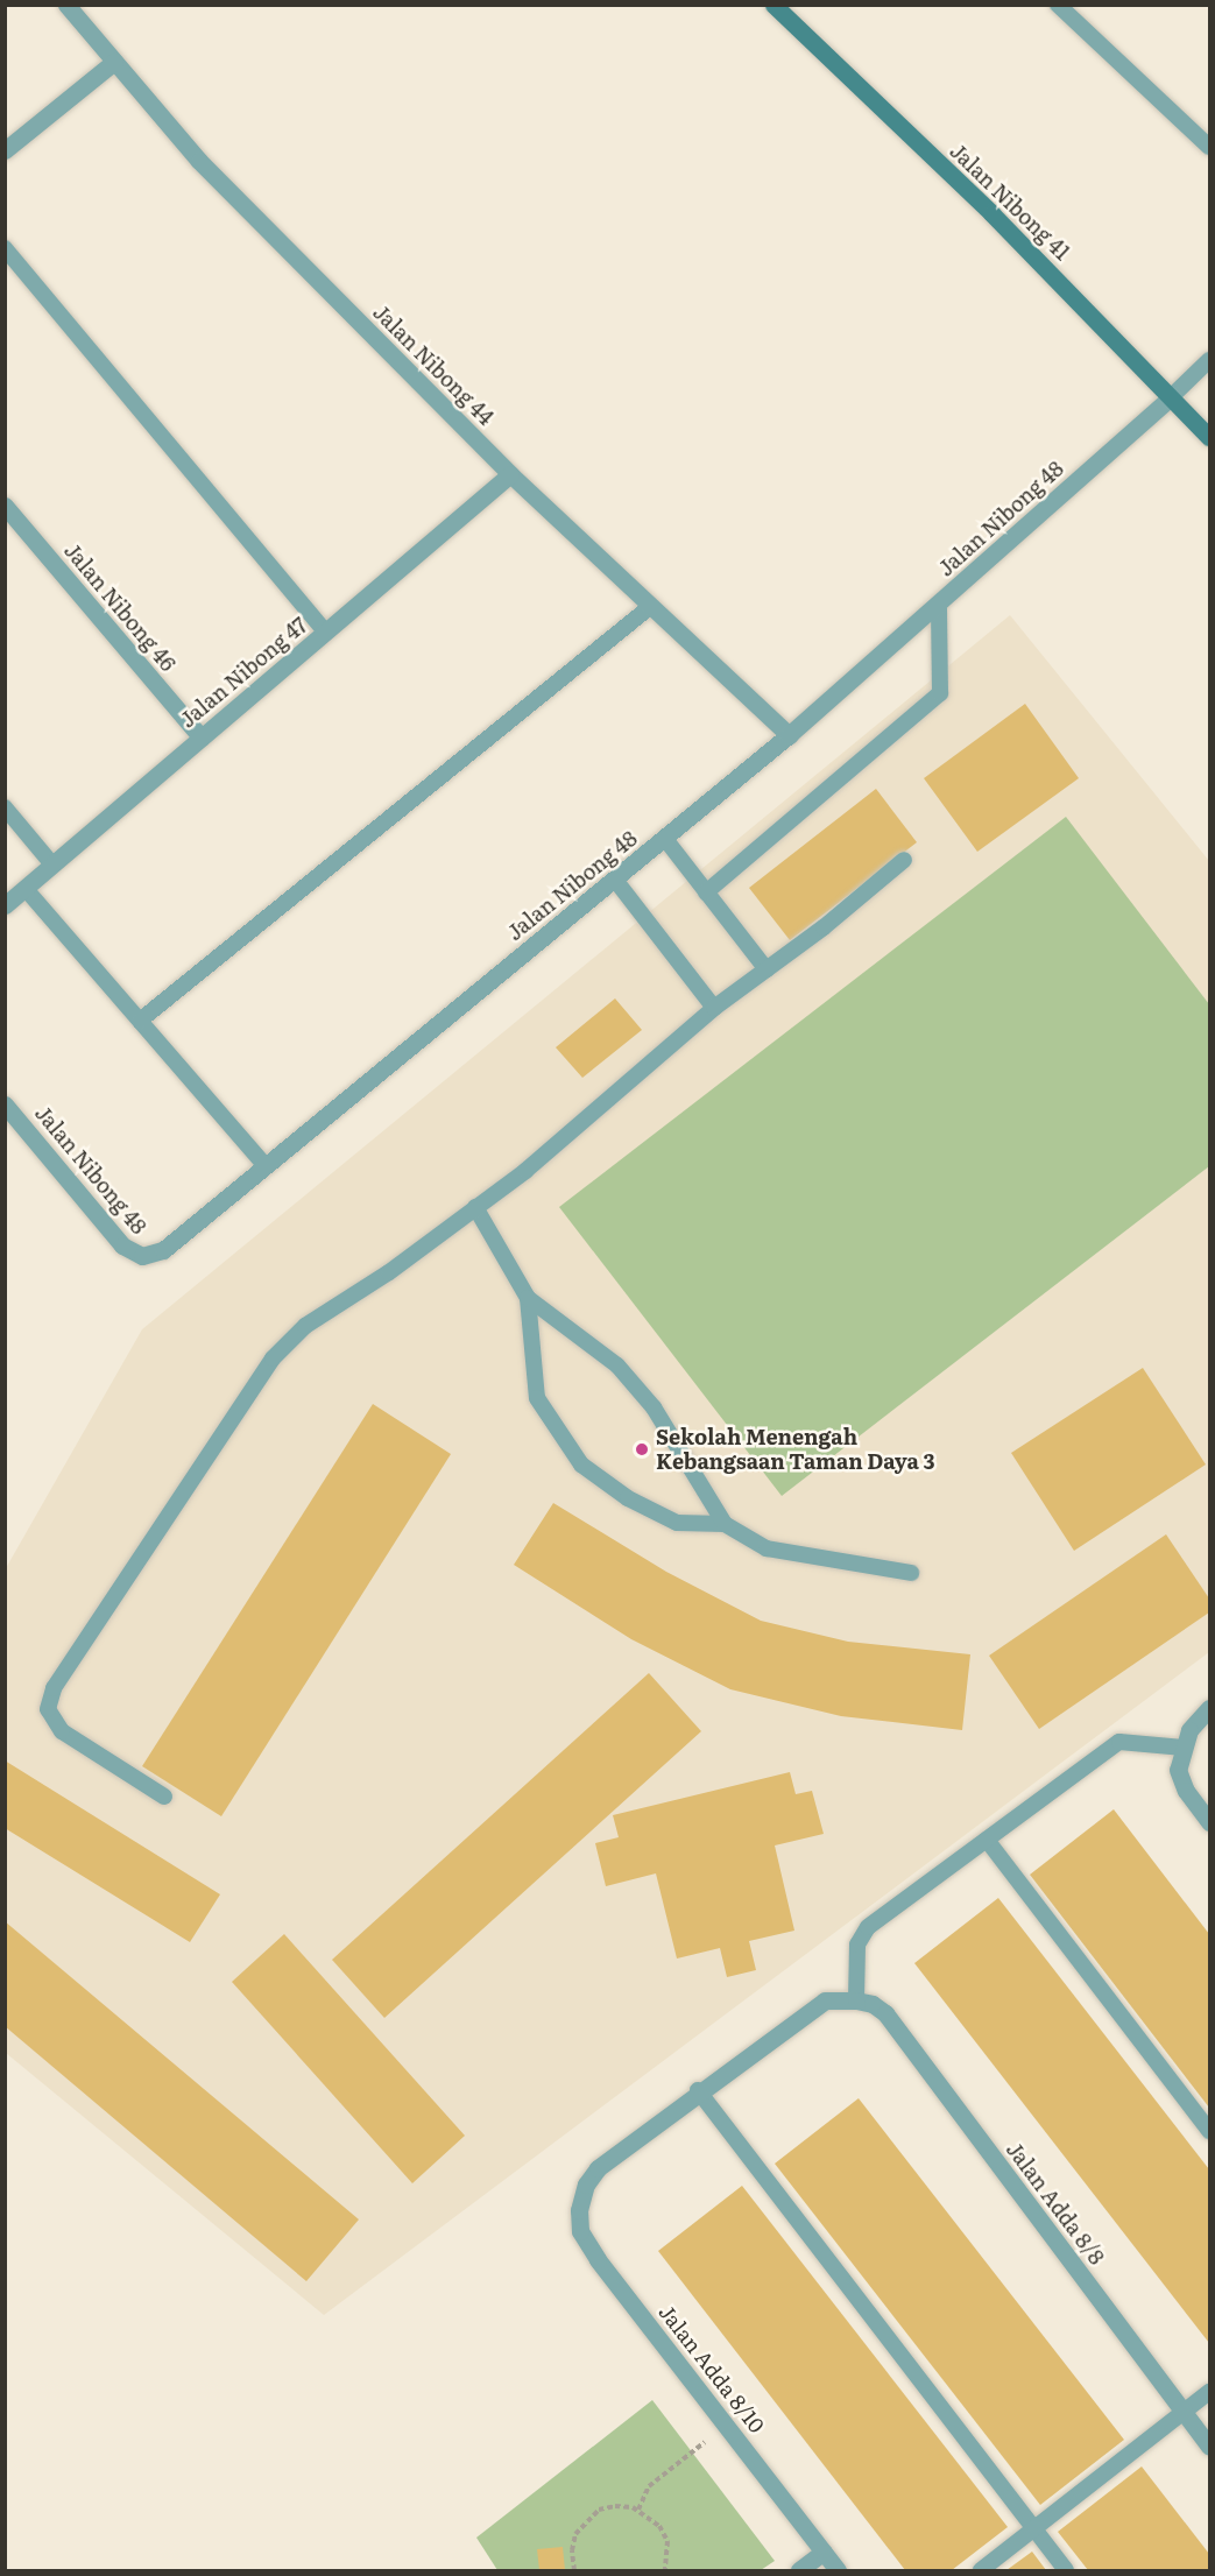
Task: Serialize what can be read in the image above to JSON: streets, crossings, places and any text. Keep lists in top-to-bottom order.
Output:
{
  "streets": {
    "main road": ["Jalan Nibong 41"],
    "street": [
      "Jalan Nibong 44",
      "Jalan Nibong 48",
      "Jalan Nibong 46",
      "Jalan Nibong 47",
      "Jalan Adda 8/8",
      "Jalan Adda 8/10"
    ]
  },
  "crossings": [
    ["Jalan Nibong 41", "Jalan Nibong 48"],
    ["Jalan Nibong 44", "Jalan Nibong 48"],
    ["Jalan Nibong 44", "Jalan Nibong 47"],
    ["Jalan Nibong 46", "Jalan Nibong 47"]
  ],
  "places": ["Sekolah Menengah Kebangsaan Taman Daya 3"]
}
